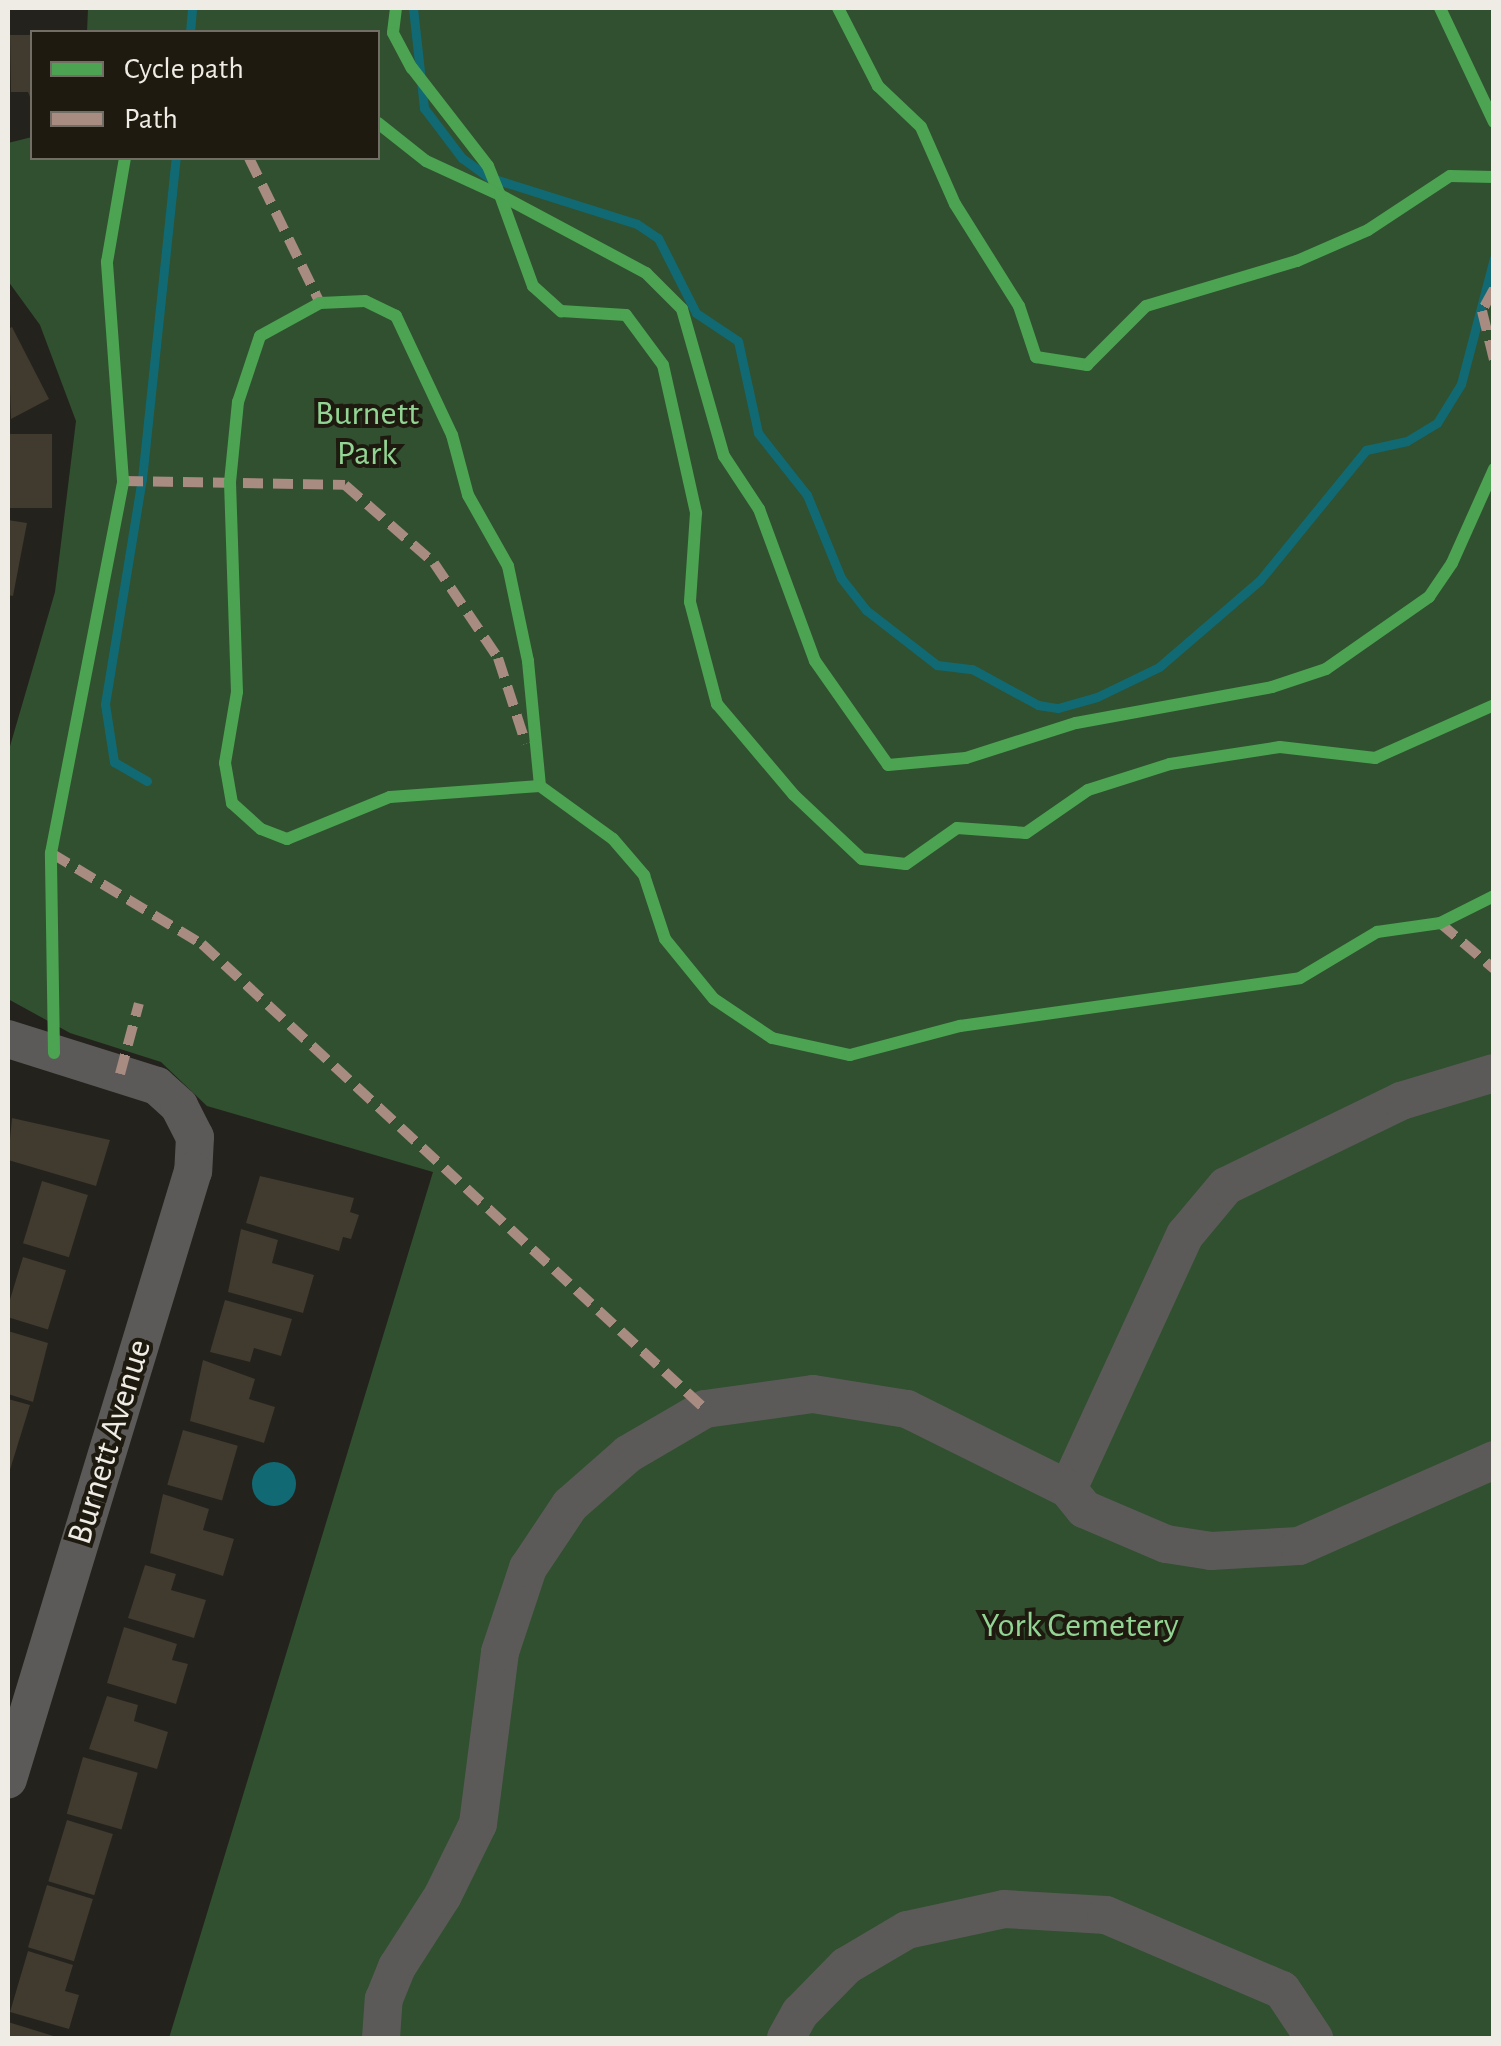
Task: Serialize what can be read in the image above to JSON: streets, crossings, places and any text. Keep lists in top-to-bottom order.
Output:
{
  "streets": {
    "street": ["Burnett Avenue"]
  },
  "parks": ["Burnett Park", "York Cemetery"],
  "legend": ["Cycle path", "Path"]
}
